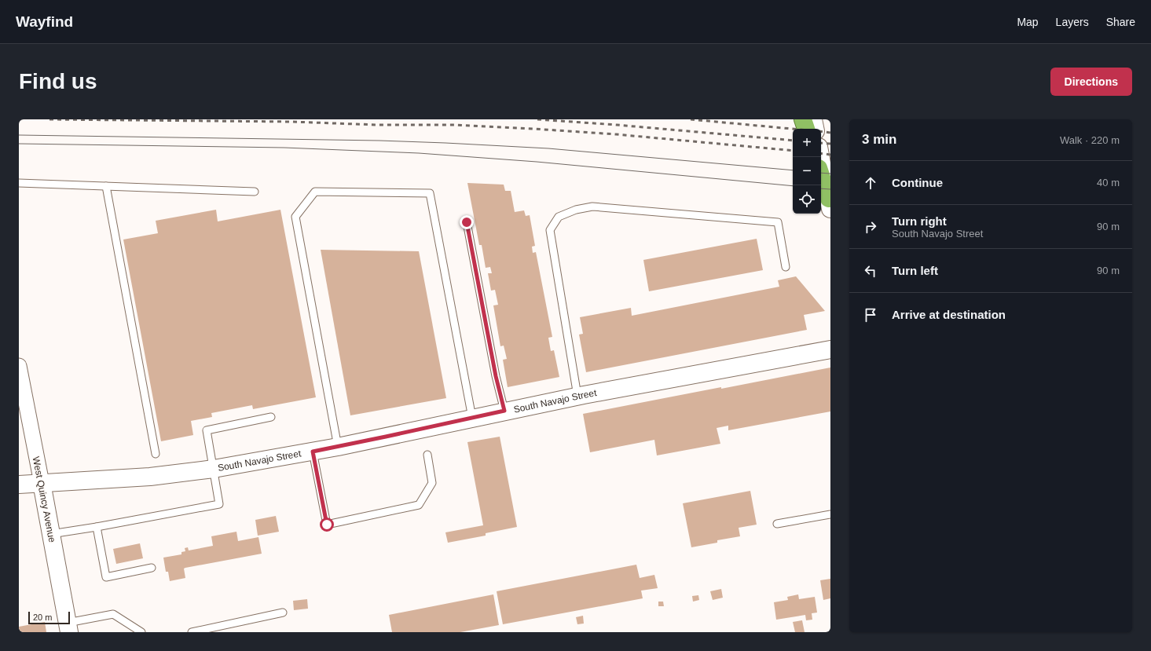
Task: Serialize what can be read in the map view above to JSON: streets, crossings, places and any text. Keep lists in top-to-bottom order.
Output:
{
  "streets": {
    "street": ["South Navajo Street", "West Quincy Avenue"]
  },
  "crossings": [
    ["South Navajo Street", "West Quincy Avenue"]
  ],
  "scale_bar": "20 m",
  "page": {
    "header": "Wayfind",
    "nav": ["Map", "Layers", "Share"],
    "buttons": "Directions",
    "title": "Find us",
    "heading": ["3 min", "Walk · 220 m"],
    "map_buttons": ["+", "−"],
    "list": [
      ["Continue", "40 m"],
      ["Turn right", "South Navajo Street", "90 m"],
      ["Turn left", "90 m"],
      "Arrive at destination"
    ],
    "scale": "20 m"
  }
}
